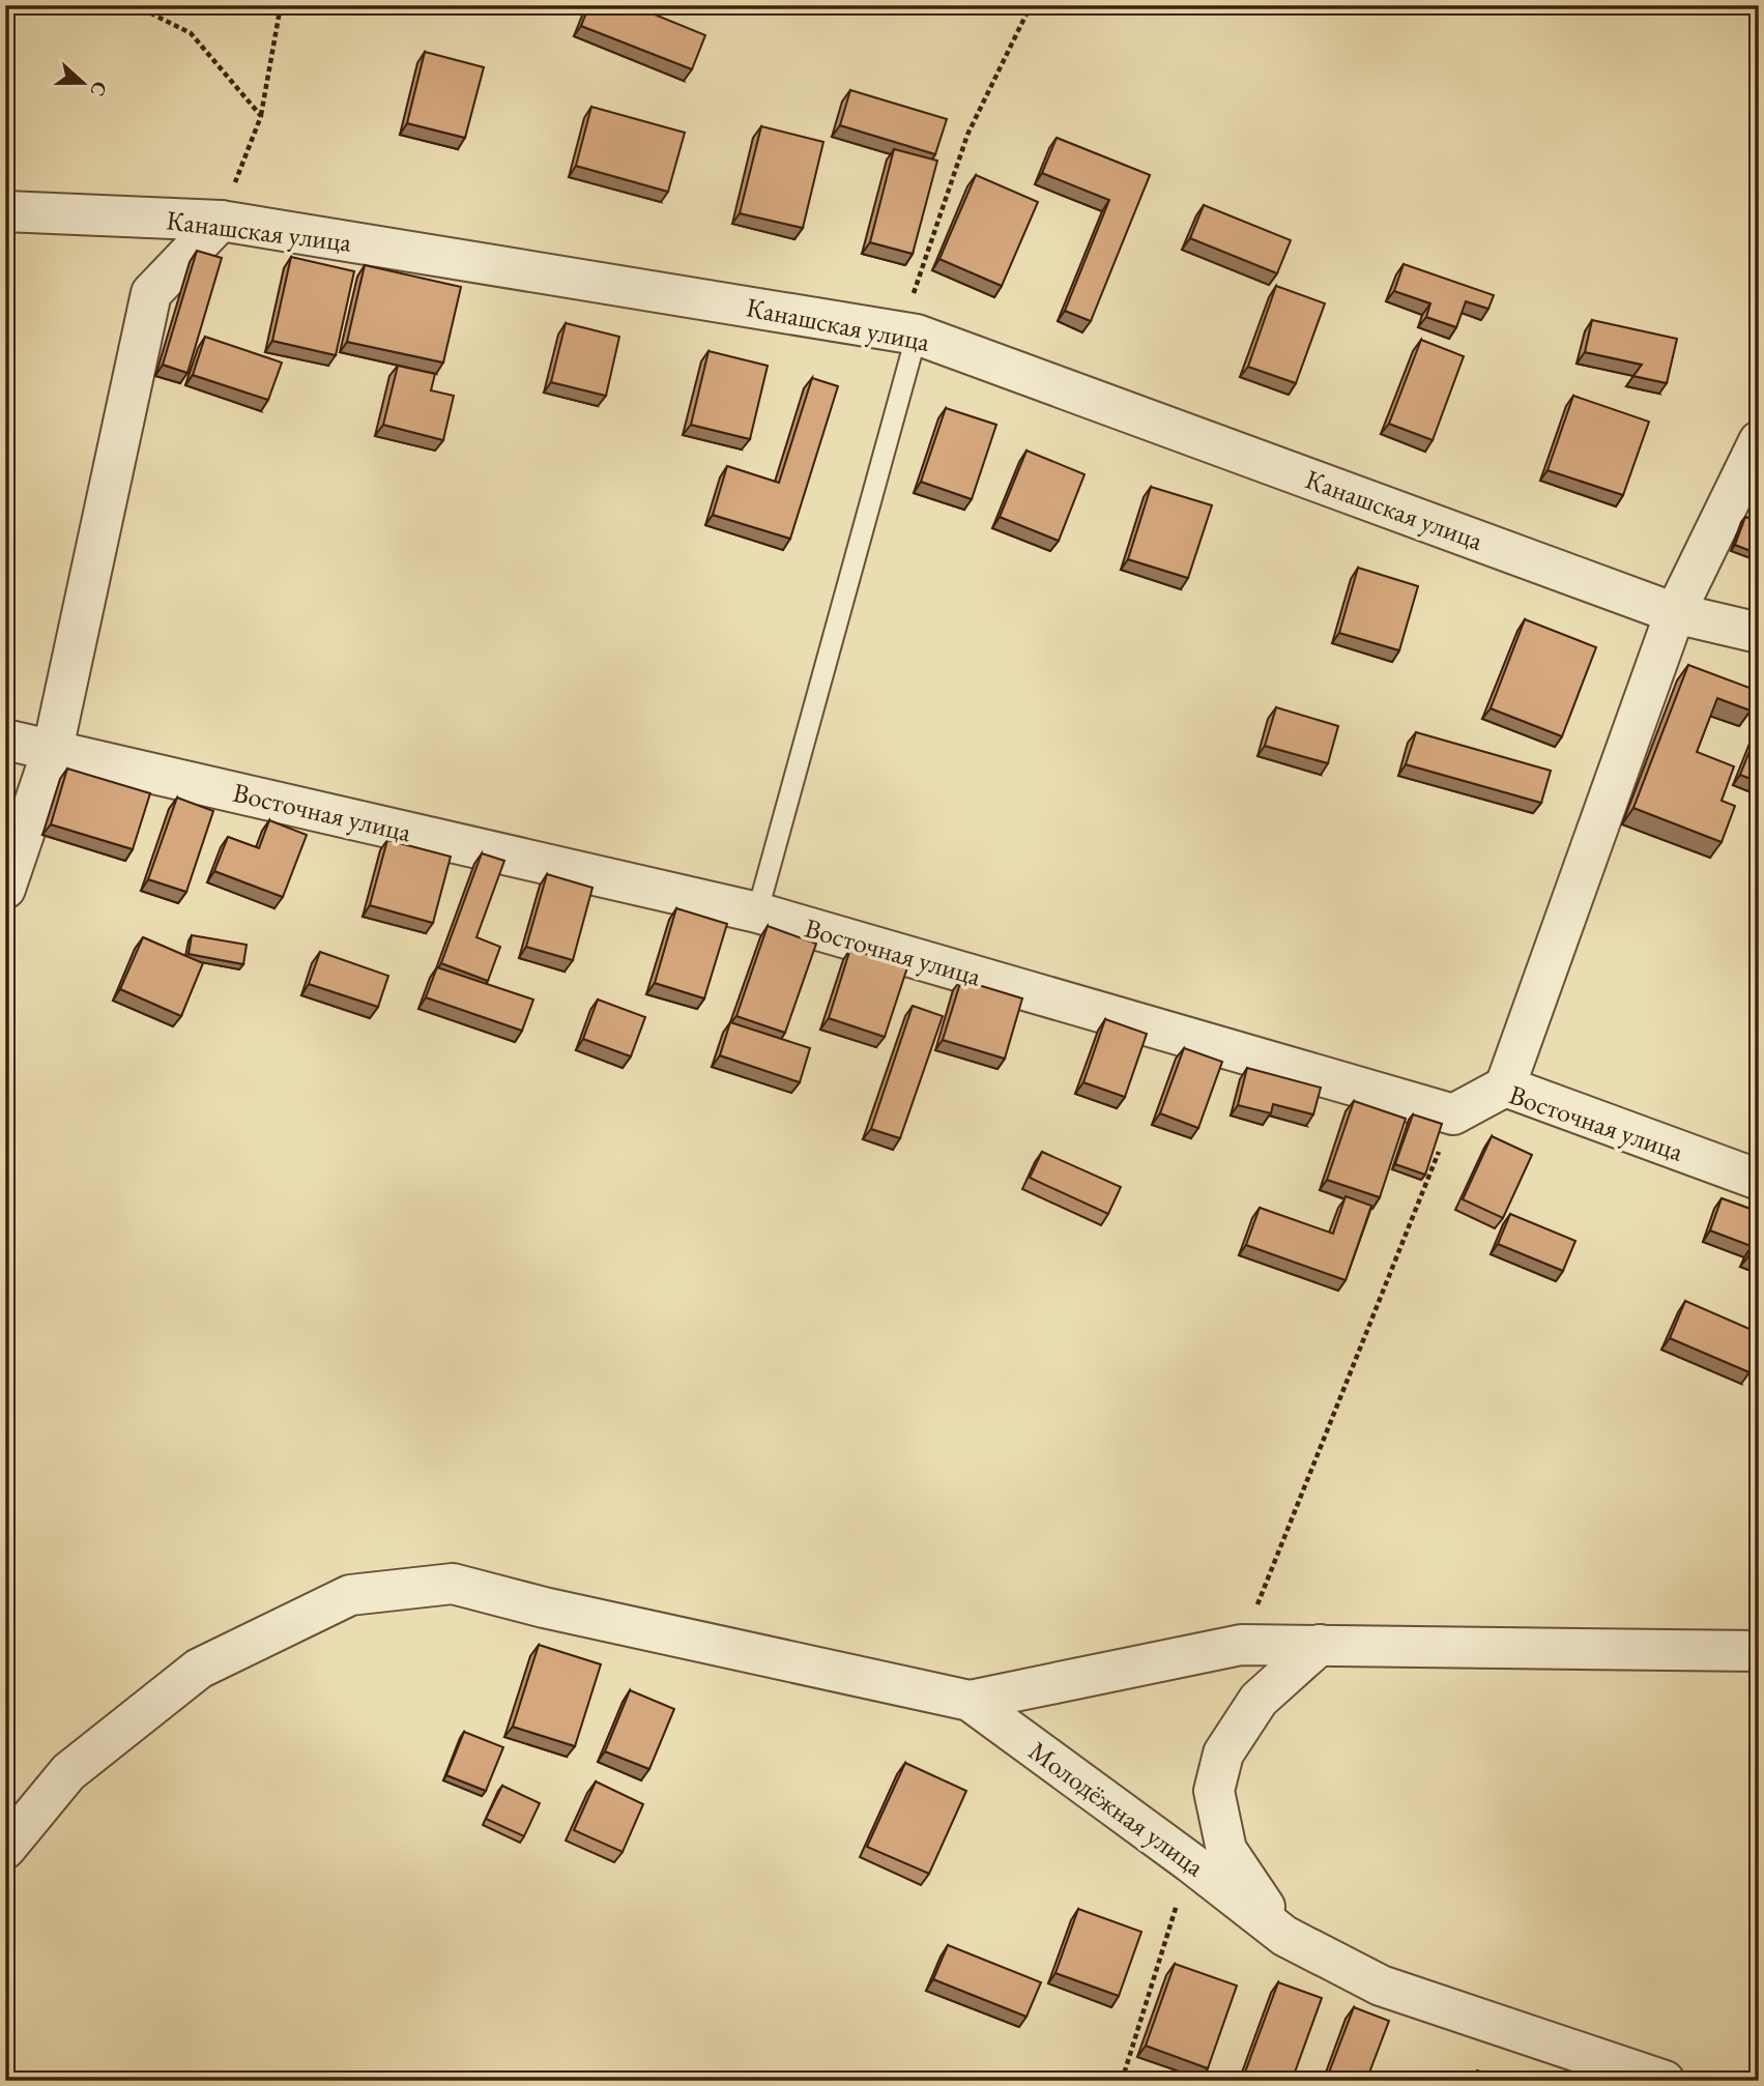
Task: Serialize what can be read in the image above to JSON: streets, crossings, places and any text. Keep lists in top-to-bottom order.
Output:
{
  "streets": {
    "street": ["Канашская улица", "Восточная улица", "Молодёжная улица"]
  },
  "north": "right"
}
